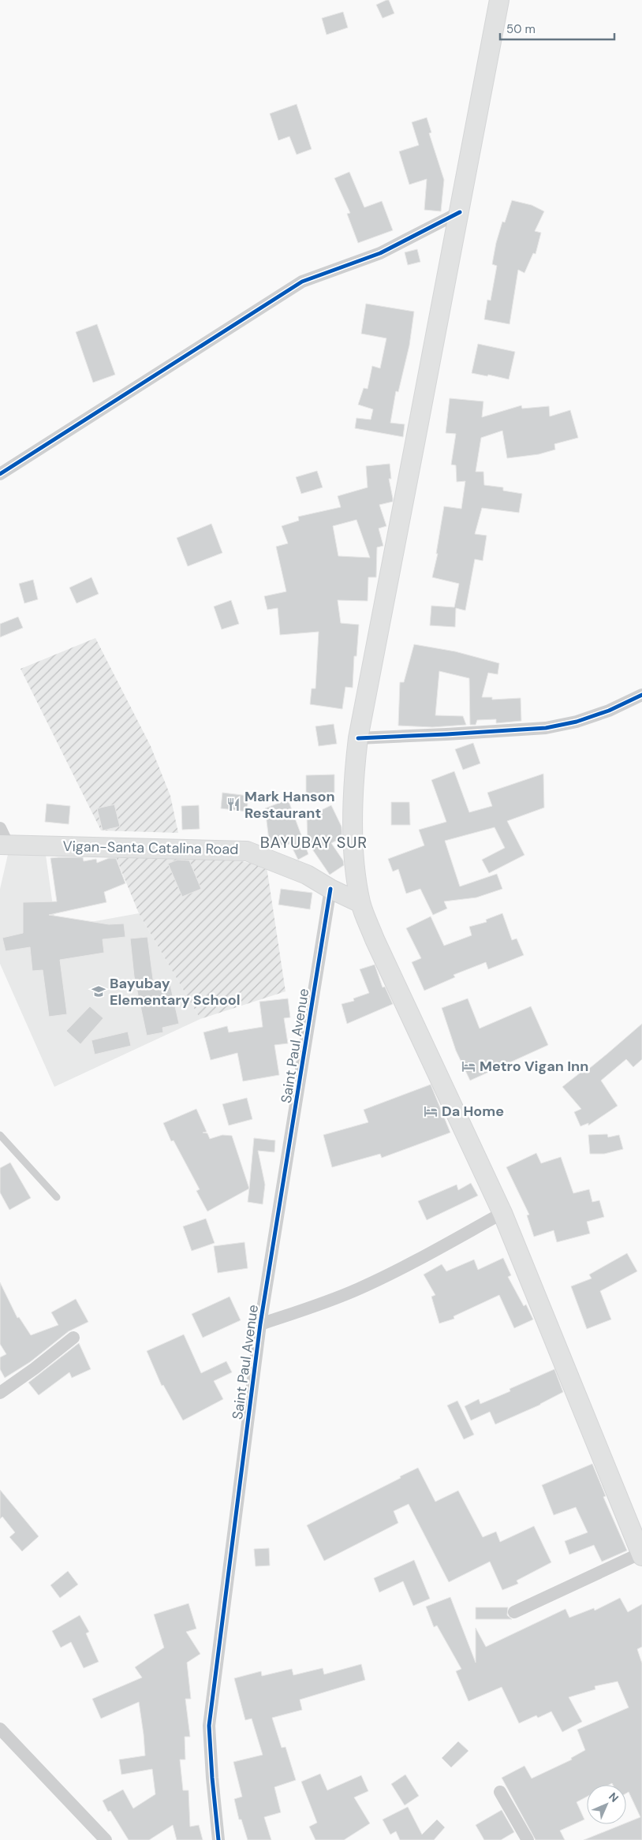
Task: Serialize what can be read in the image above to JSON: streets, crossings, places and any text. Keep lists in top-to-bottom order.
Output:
{
  "streets": {
    "main road": ["Vigan-Santa Catalina Road"],
    "street": ["Saint Paul Avenue"]
  },
  "crossings": [
    ["Vigan-Santa Catalina Road", "Saint Paul Avenue"]
  ],
  "districts": ["BAYUBAY SUR"],
  "places": {
    "restaurant": ["Mark Hanson Restaurant"],
    "school or university": ["Bayubay Elementary School"],
    "hotel": ["Metro Vigan Inn", "Da Home"]
  },
  "scale_bar": "50 m",
  "north": "top right"
}
